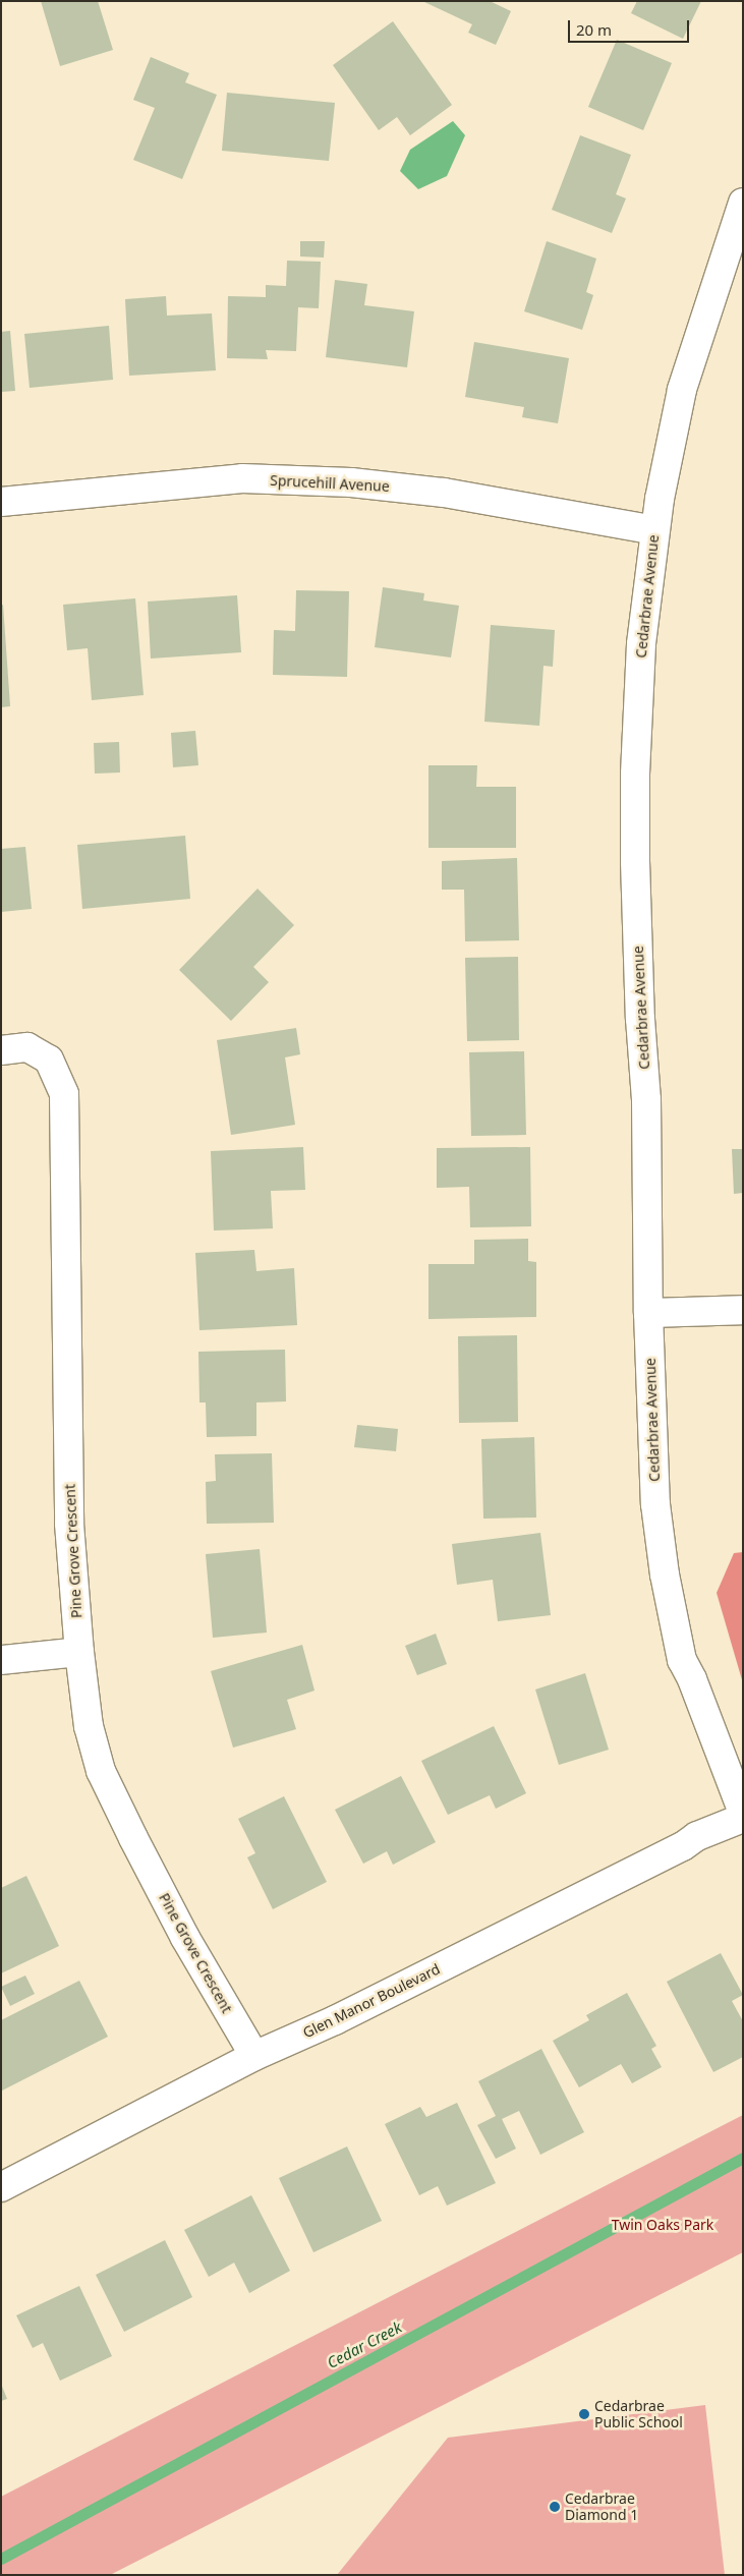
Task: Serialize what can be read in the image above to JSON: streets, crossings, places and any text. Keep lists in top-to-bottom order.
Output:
{
  "streets": {
    "street": [
      "Sprucehill Avenue",
      "Cedarbrae Avenue",
      "Pine Grove Crescent",
      "Glen Manor Boulevard"
    ]
  },
  "crossings": [
    ["Sprucehill Avenue", "Cedarbrae Avenue"],
    ["Pine Grove Crescent", "Glen Manor Boulevard"]
  ],
  "water": ["Cedar Creek"],
  "parks": ["Twin Oaks Park"],
  "places": ["Cedarbrae Public School", "Cedarbrae Diamond 1"],
  "scale_bar": "20 m"
}
